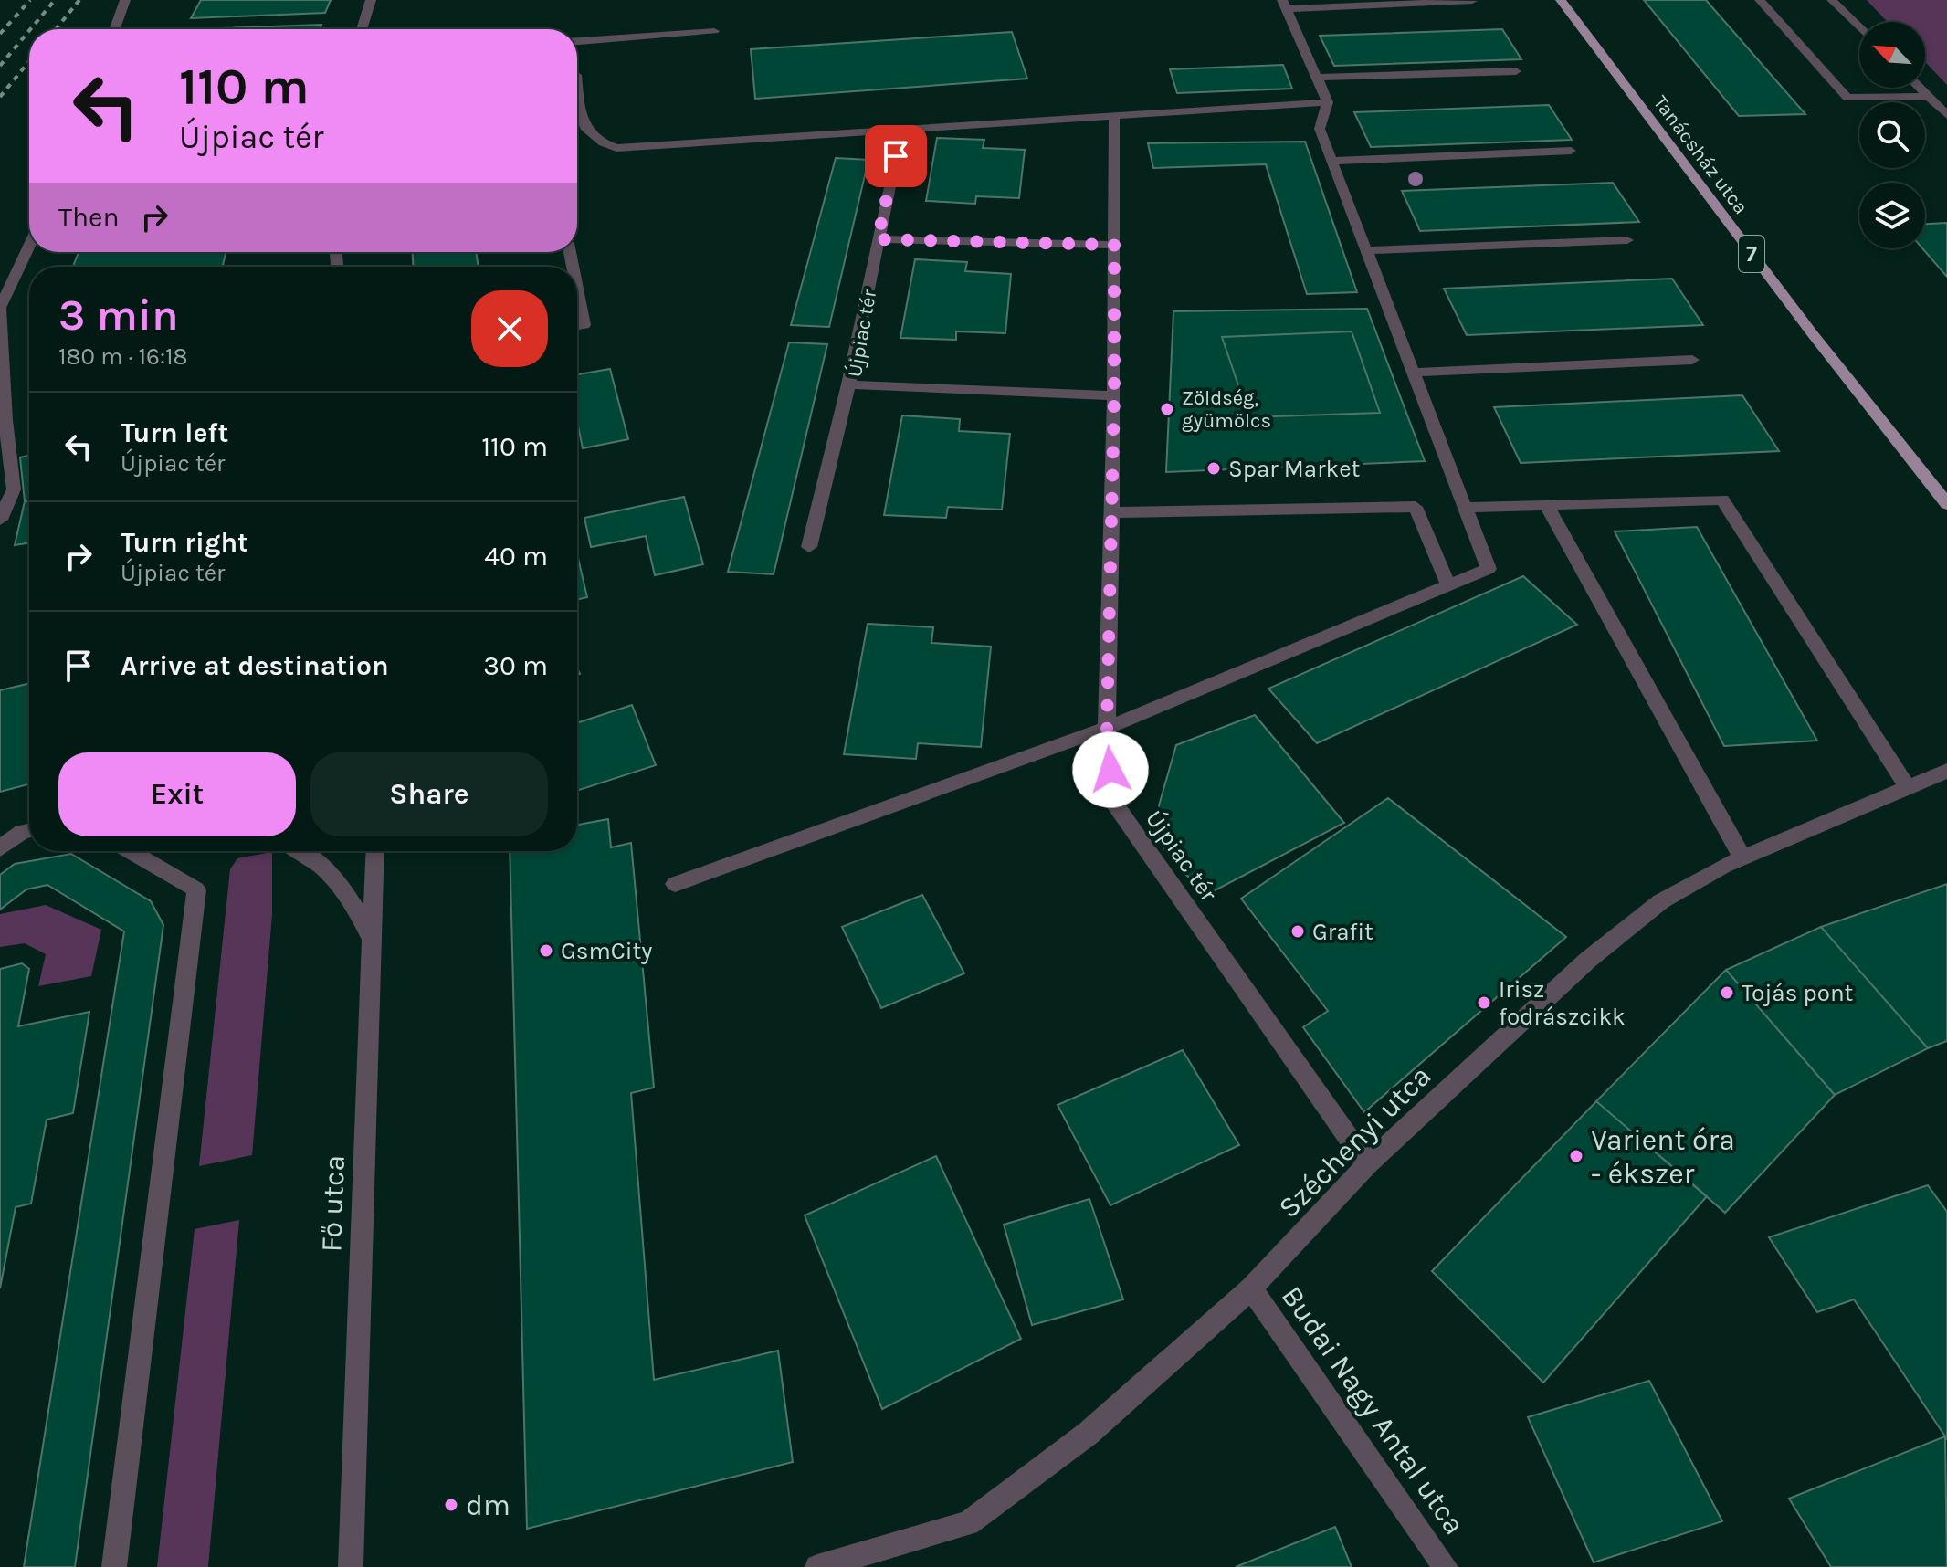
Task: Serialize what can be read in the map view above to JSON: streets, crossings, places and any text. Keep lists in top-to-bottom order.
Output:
{
  "streets": {
    "main road": ["Tanácsház utca", "7"],
    "street": [
      "Újpiac tér",
      "Széchenyi utca",
      "Fő utca",
      "Budai Nagy Antal utca"
    ]
  },
  "crossings": [
    ["Újpiac tér", "Széchenyi utca"],
    ["Széchenyi utca", "Budai Nagy Antal utca"]
  ],
  "places": [
    "Zöldség, gyümölcs",
    "Spar Market",
    "Grafit",
    "GsmCity",
    "Tojás pont",
    "Irisz fodrászcikk",
    "Varient óra - ékszer",
    "dm"
  ],
  "north": "top left",
  "page": {
    "turn": ["110 m", "Újpiac tér"],
    "then": "Then",
    "heading": ["3 min", "180 m · 16:18"],
    "list": [
      {
        "name": "Turn left",
        "note": "Újpiac tér",
        "value": "110 m"
      },
      {
        "name": "Turn right",
        "note": "Újpiac tér",
        "value": "40 m"
      },
      {
        "name": "Arrive at destination",
        "value": "30 m"
      }
    ],
    "buttons": ["Exit", "Share"]
  }
}
